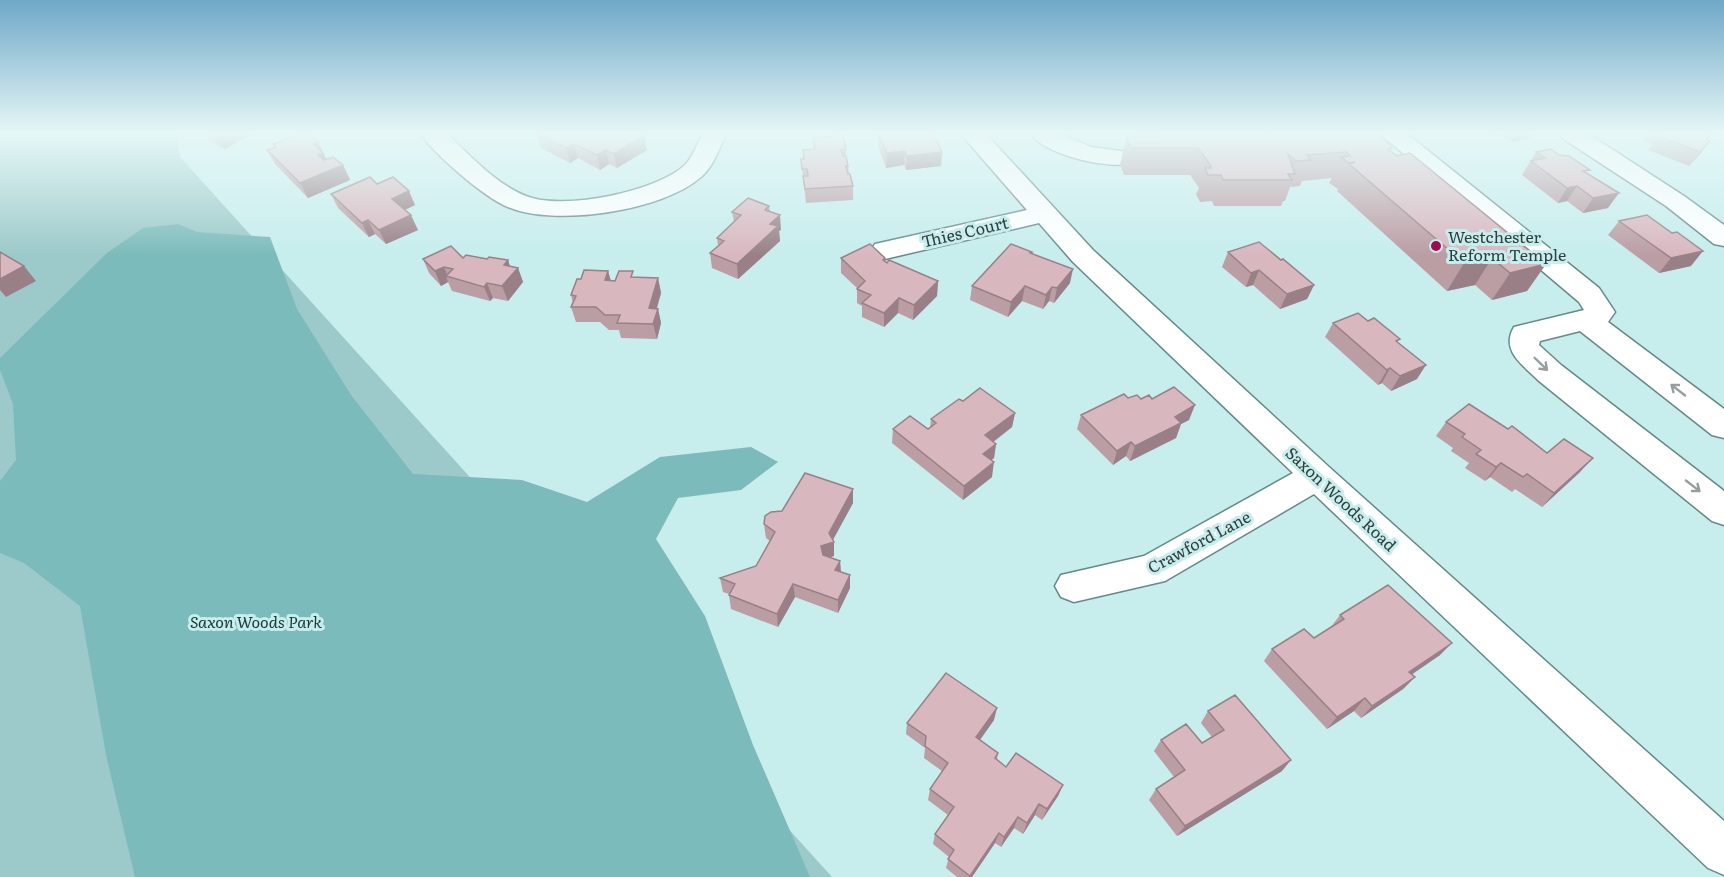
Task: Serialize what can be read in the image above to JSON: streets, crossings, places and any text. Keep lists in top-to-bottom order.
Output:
{
  "streets": {
    "street": ["Thies Court", "Saxon Woods Road", "Crawford Lane"]
  },
  "crossings": [
    ["Thies Court", "Saxon Woods Road"],
    ["Saxon Woods Road", "Crawford Lane"]
  ],
  "parks": ["Saxon Woods Park"],
  "places": ["Westchester Reform Temple"]
}
